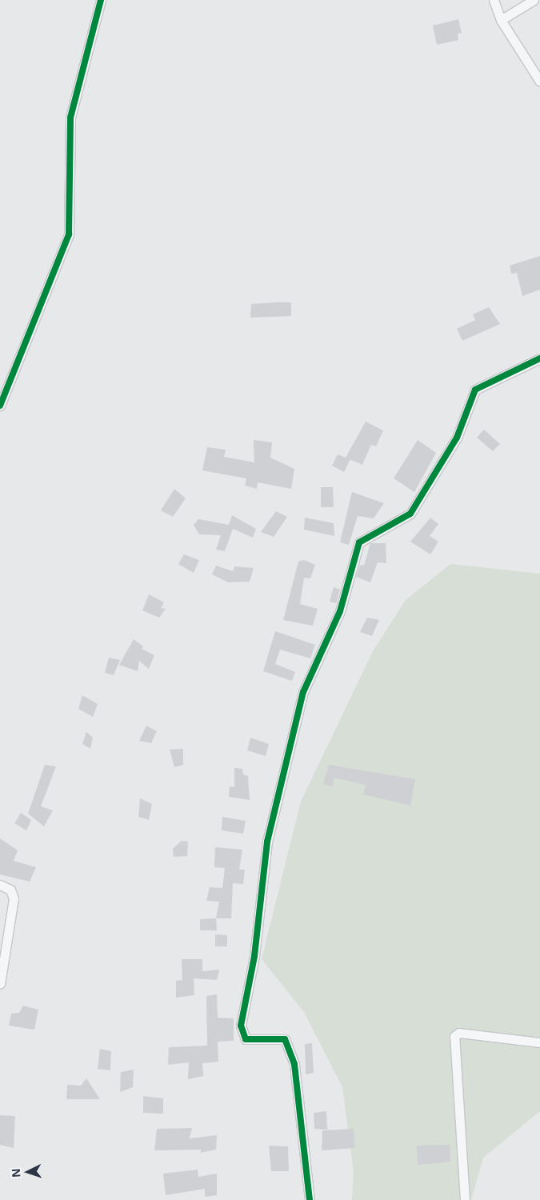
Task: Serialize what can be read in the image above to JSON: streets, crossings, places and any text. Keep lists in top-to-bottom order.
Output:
{
  "north": "left"
}
